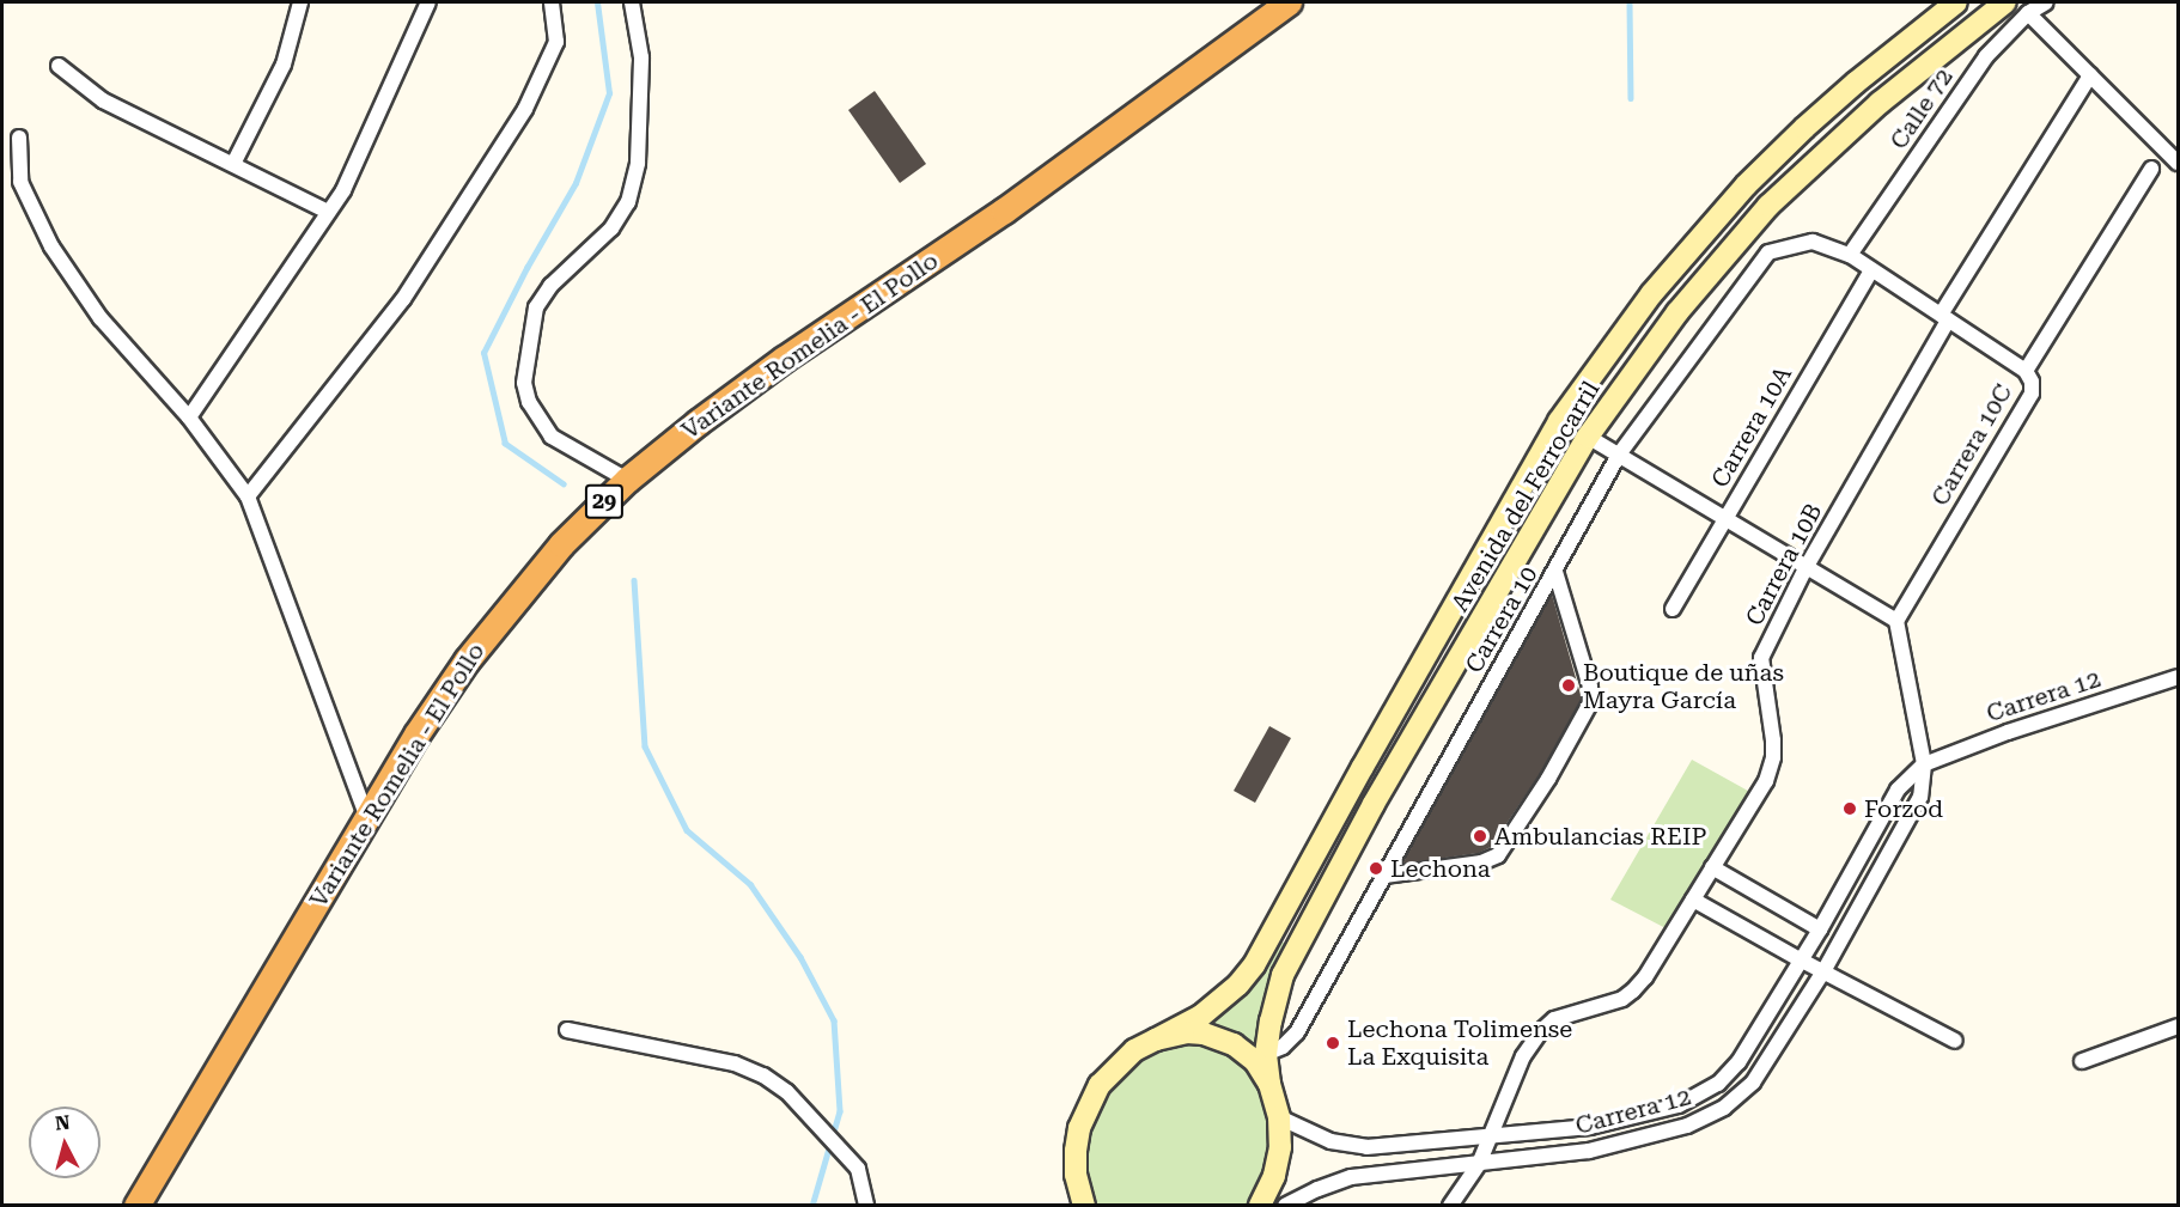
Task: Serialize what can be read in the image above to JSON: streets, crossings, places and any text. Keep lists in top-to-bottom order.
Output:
{
  "streets": {
    "highway": ["Variante Romelia - El Pollo", "29"],
    "main road": ["Avenida del Ferrocarril"],
    "street": [
      "Calle 72",
      "Carrera 10A",
      "Carrera 10C",
      "Carrera 10B",
      "Carrera 10",
      "Carrera 12"
    ]
  },
  "crossings": [
    ["Calle 72", "Carrera 10"],
    ["Avenida del Ferrocarril", "Carrera 10"],
    ["Carrera 10B", "Carrera 12"]
  ],
  "places": [
    "Boutique de uñas Mayra García",
    "Forzod",
    "Ambulancias REIP",
    "Lechona",
    "Lechona Tolimense La Exquisita"
  ],
  "north": "top"
}
